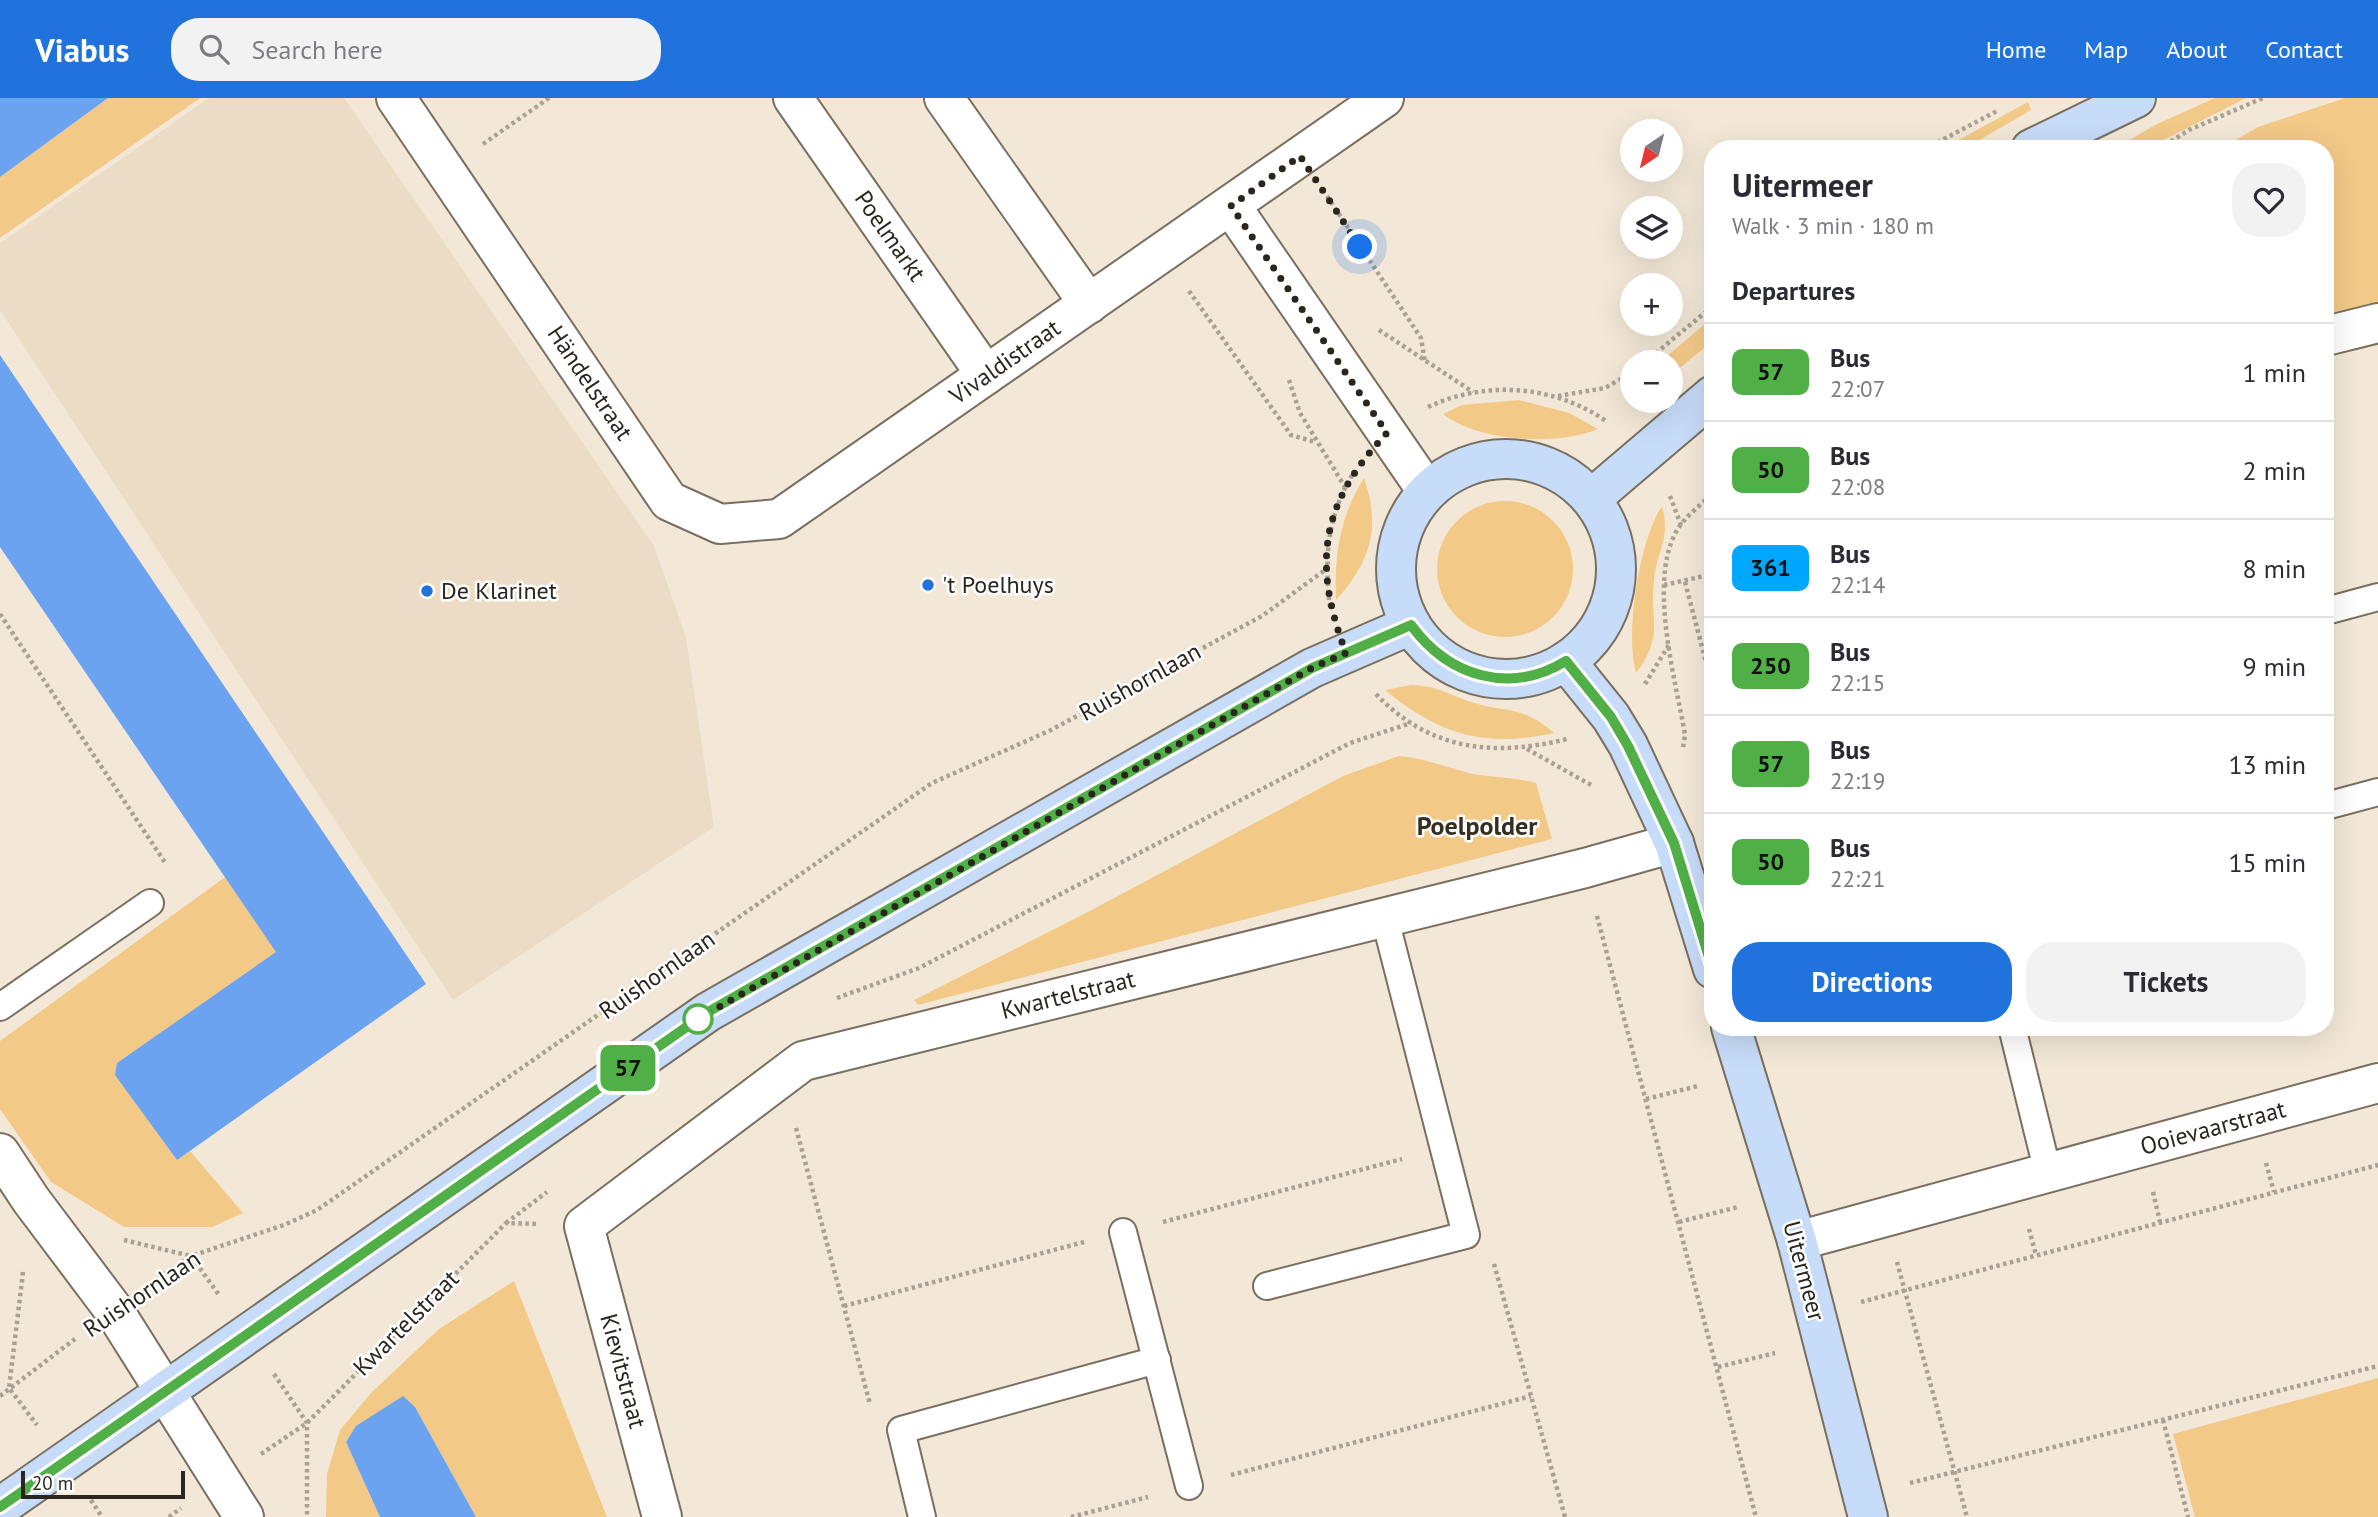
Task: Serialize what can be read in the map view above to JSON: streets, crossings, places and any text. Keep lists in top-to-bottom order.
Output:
{
  "streets": {
    "main road": ["Uitermeer"],
    "street": [
      "Poelmarkt",
      "Vivaldistraat",
      "Händelstraat",
      "Kwartelstraat",
      "Ooievaarstraat",
      "Kievitstraat"
    ],
    "path": ["Ruishornlaan"]
  },
  "crossings": [
    ["Poelmarkt", "Vivaldistraat"],
    ["Vivaldistraat", "Händelstraat"],
    ["Kwartelstraat", "Kievitstraat"],
    ["Ooievaarstraat", "Uitermeer"]
  ],
  "districts": ["Poelpolder"],
  "places": ["'t Poelhuys", "De Klarinet"],
  "lines": ["bus line 57"],
  "scale_bar": "20 m",
  "north": "bottom left",
  "page": {
    "header": "Viabus",
    "search": "Search here",
    "nav": [
      "Home",
      "Map",
      "About",
      "Contact"
    ],
    "on_map": "57",
    "map_buttons": ["+", "−"],
    "heading": [
      ["Uitermeer", "Walk · 3 min · 180 m"],
      "Departures"
    ],
    "list": [
      {
        "mark": "57",
        "name": "Bus",
        "note": "22:07",
        "value": "1 min"
      },
      {
        "mark": "50",
        "name": "Bus",
        "note": "22:08",
        "value": "2 min"
      },
      {
        "mark": "361",
        "name": "Bus",
        "note": "22:14",
        "value": "8 min"
      },
      {
        "mark": "250",
        "name": "Bus",
        "note": "22:15",
        "value": "9 min"
      },
      {
        "mark": "57",
        "name": "Bus",
        "note": "22:19",
        "value": "13 min"
      },
      {
        "mark": "50",
        "name": "Bus",
        "note": "22:21",
        "value": "15 min"
      }
    ],
    "buttons": ["Directions", "Tickets"],
    "scale": "20 m"
  }
}
